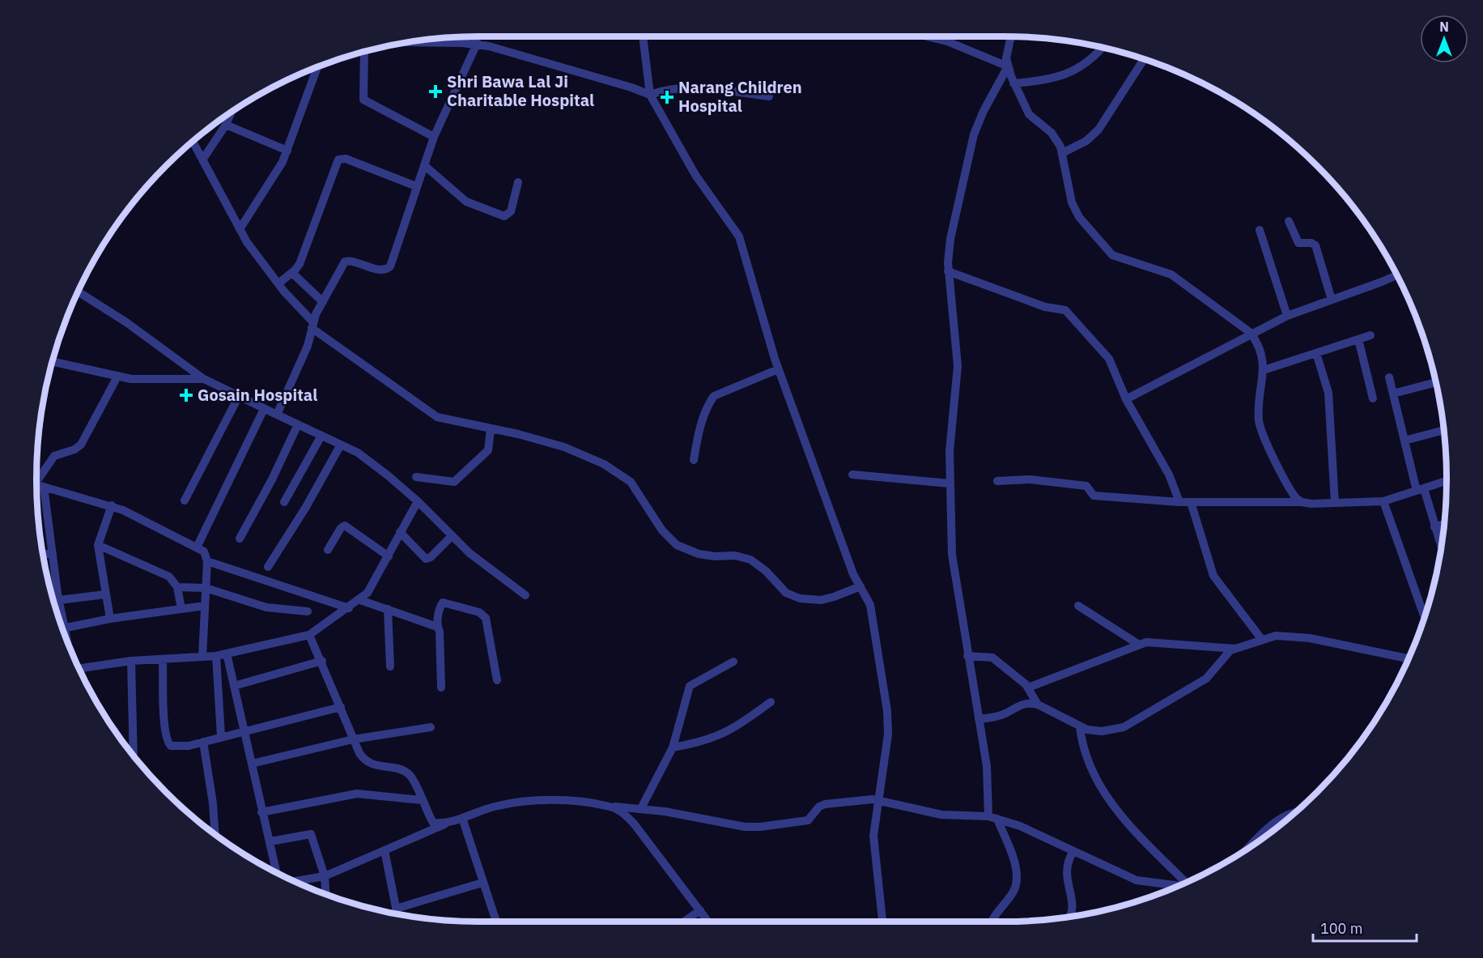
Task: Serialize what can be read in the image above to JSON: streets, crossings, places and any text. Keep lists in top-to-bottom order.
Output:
{
  "places": {
    "health": ["Shri Bawa Lal Ji Charitable Hospital", "Narang Children Hospital", "Gosain Hospital"]
  },
  "scale_bar": "100 m",
  "north": "top"
}
